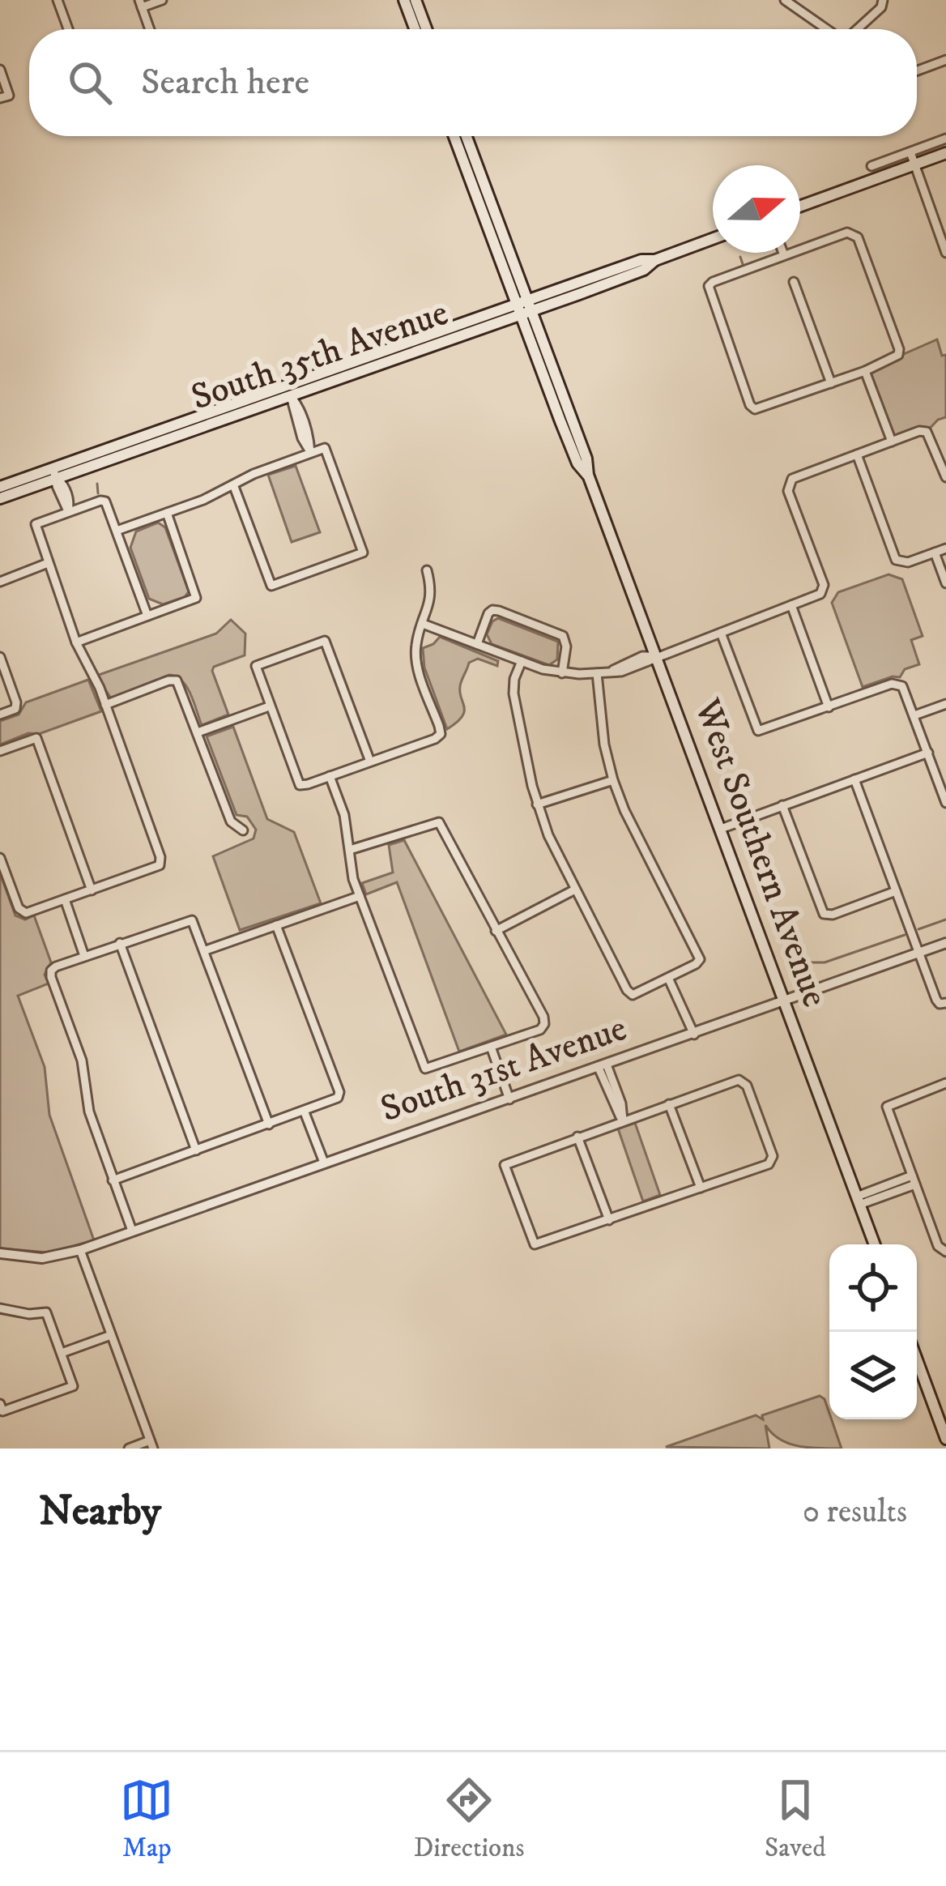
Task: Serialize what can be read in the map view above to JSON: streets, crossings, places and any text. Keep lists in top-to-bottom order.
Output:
{
  "streets": {
    "main road": ["South 35th Avenue", "West Southern Avenue"],
    "street": ["South 31st Avenue"]
  },
  "crossings": [
    ["South 35th Avenue", "West Southern Avenue"],
    ["West Southern Avenue", "South 31st Avenue"]
  ],
  "north": "right",
  "page": {
    "search": "Search here",
    "heading": ["Nearby", "0 results"],
    "nav": ["Map", "Directions", "Saved"]
  }
}
